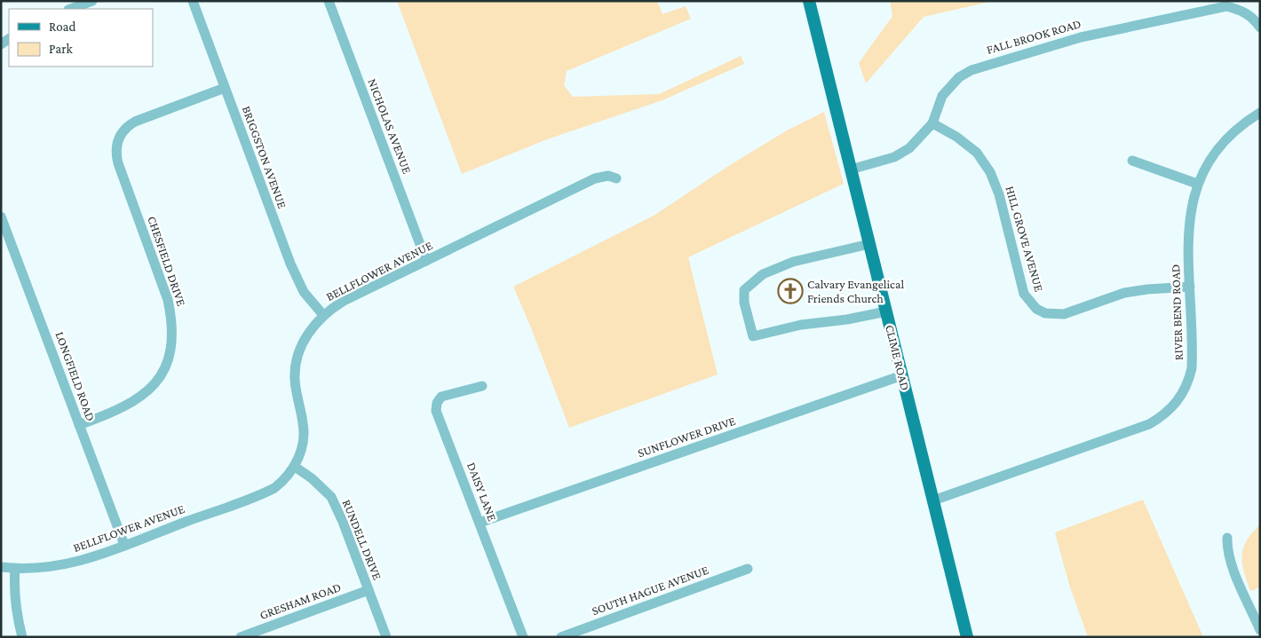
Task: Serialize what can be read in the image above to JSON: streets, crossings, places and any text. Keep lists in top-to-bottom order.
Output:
{
  "streets": {
    "main road": ["CLIME ROAD"],
    "street": [
      "FALL BROOK ROAD",
      "NICHOLAS AVENUE",
      "BRIGGSTON AVENUE",
      "HILL GROVE AVENUE",
      "CHESFIELD DRIVE",
      "BELLFLOWER AVENUE",
      "RIVER BEND ROAD",
      "LONGFIELD ROAD",
      "SUNFLOWER DRIVE",
      "DAISY LANE",
      "RUNDELL DRIVE",
      "SOUTH HAGUE AVENUE",
      "GRESHAM ROAD"
    ]
  },
  "crossings": [
    ["FALL BROOK ROAD", "HILL GROVE AVENUE"],
    ["FALL BROOK ROAD", "CLIME ROAD"],
    ["NICHOLAS AVENUE", "BELLFLOWER AVENUE"],
    ["BRIGGSTON AVENUE", "CHESFIELD DRIVE"],
    ["BRIGGSTON AVENUE", "BELLFLOWER AVENUE"],
    ["HILL GROVE AVENUE", "RIVER BEND ROAD"],
    ["CHESFIELD DRIVE", "LONGFIELD ROAD"],
    ["BELLFLOWER AVENUE", "LONGFIELD ROAD"],
    ["BELLFLOWER AVENUE", "RUNDELL DRIVE"],
    ["RIVER BEND ROAD", "CLIME ROAD"],
    ["CLIME ROAD", "SUNFLOWER DRIVE"],
    ["SUNFLOWER DRIVE", "DAISY LANE"],
    ["RUNDELL DRIVE", "GRESHAM ROAD"]
  ],
  "places": {
    "church": ["Calvary Evangelical Friends Church"]
  },
  "legend": ["Road", "Park"]
}
